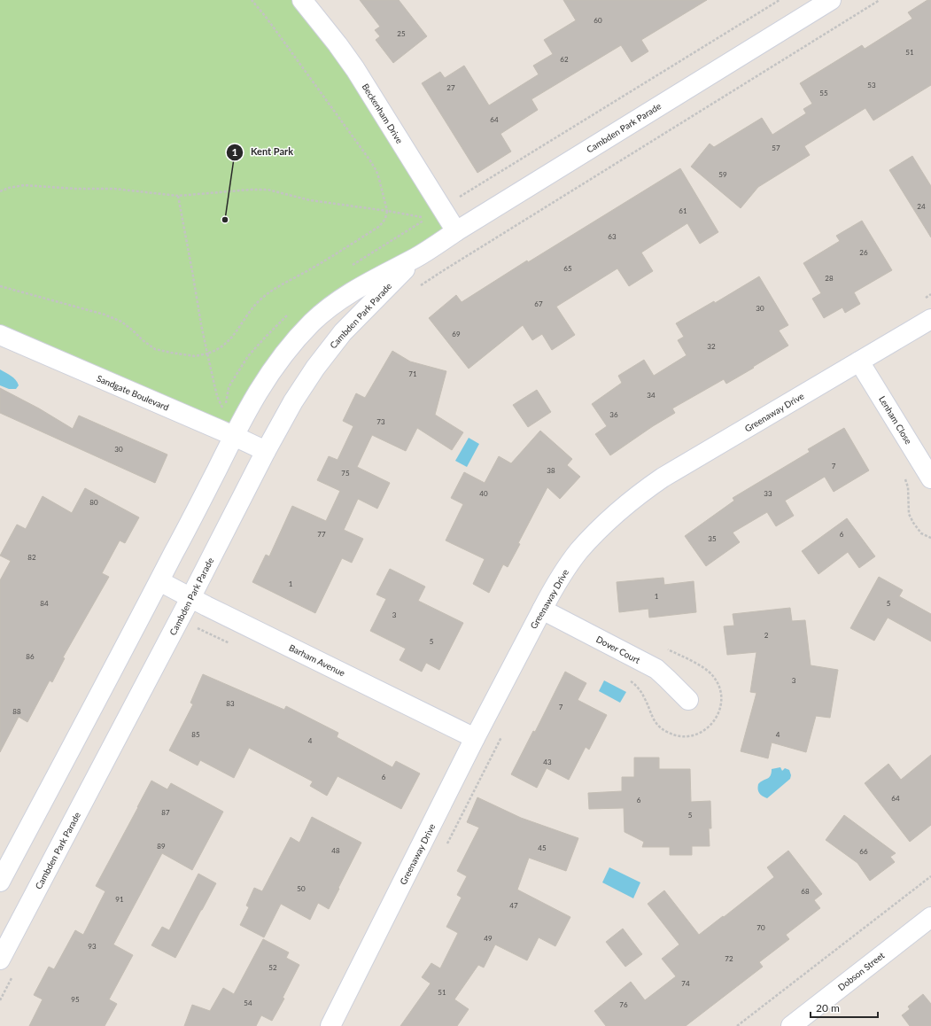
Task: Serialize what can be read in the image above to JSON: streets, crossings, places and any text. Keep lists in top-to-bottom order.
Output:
{
  "streets": {
    "street": [
      "Beckenham Drive",
      "Cambden Park Parade",
      "Sandgate Boulevard",
      "Greenaway Drive",
      "Lenham Close",
      "Dover Court",
      "Barham Avenue",
      "Dobson Street"
    ]
  },
  "crossings": [
    ["Beckenham Drive", "Cambden Park Parade"],
    ["Cambden Park Parade", "Sandgate Boulevard"],
    ["Cambden Park Parade", "Barham Avenue"],
    ["Greenaway Drive", "Lenham Close"],
    ["Greenaway Drive", "Dover Court"],
    ["Greenaway Drive", "Barham Avenue"]
  ],
  "places": ["Kent Park"],
  "house_numbers": [
    "60",
    "25",
    "51",
    "62",
    "53",
    "27",
    "55",
    "64",
    "57",
    "59",
    "24",
    "61",
    "63",
    "26",
    "65",
    "28",
    "67",
    "30",
    "69",
    "32",
    "71",
    "34",
    "36",
    "73",
    "30",
    "7",
    "38",
    "75",
    "40",
    "33",
    "80",
    "77",
    "6",
    "35",
    "82",
    "1",
    "1",
    "84",
    "5",
    "3",
    "2",
    "5",
    "86",
    "3",
    "83",
    "7",
    "88",
    "85",
    "4",
    "4",
    "43",
    "6",
    "64",
    "6",
    "87",
    "5",
    "89",
    "45",
    "48",
    "66",
    "50",
    "68",
    "91",
    "47",
    "70",
    "49",
    "93",
    "72",
    "52",
    "74",
    "51",
    "95",
    "54",
    "76"
  ],
  "scale_bar": "20 m"
}
